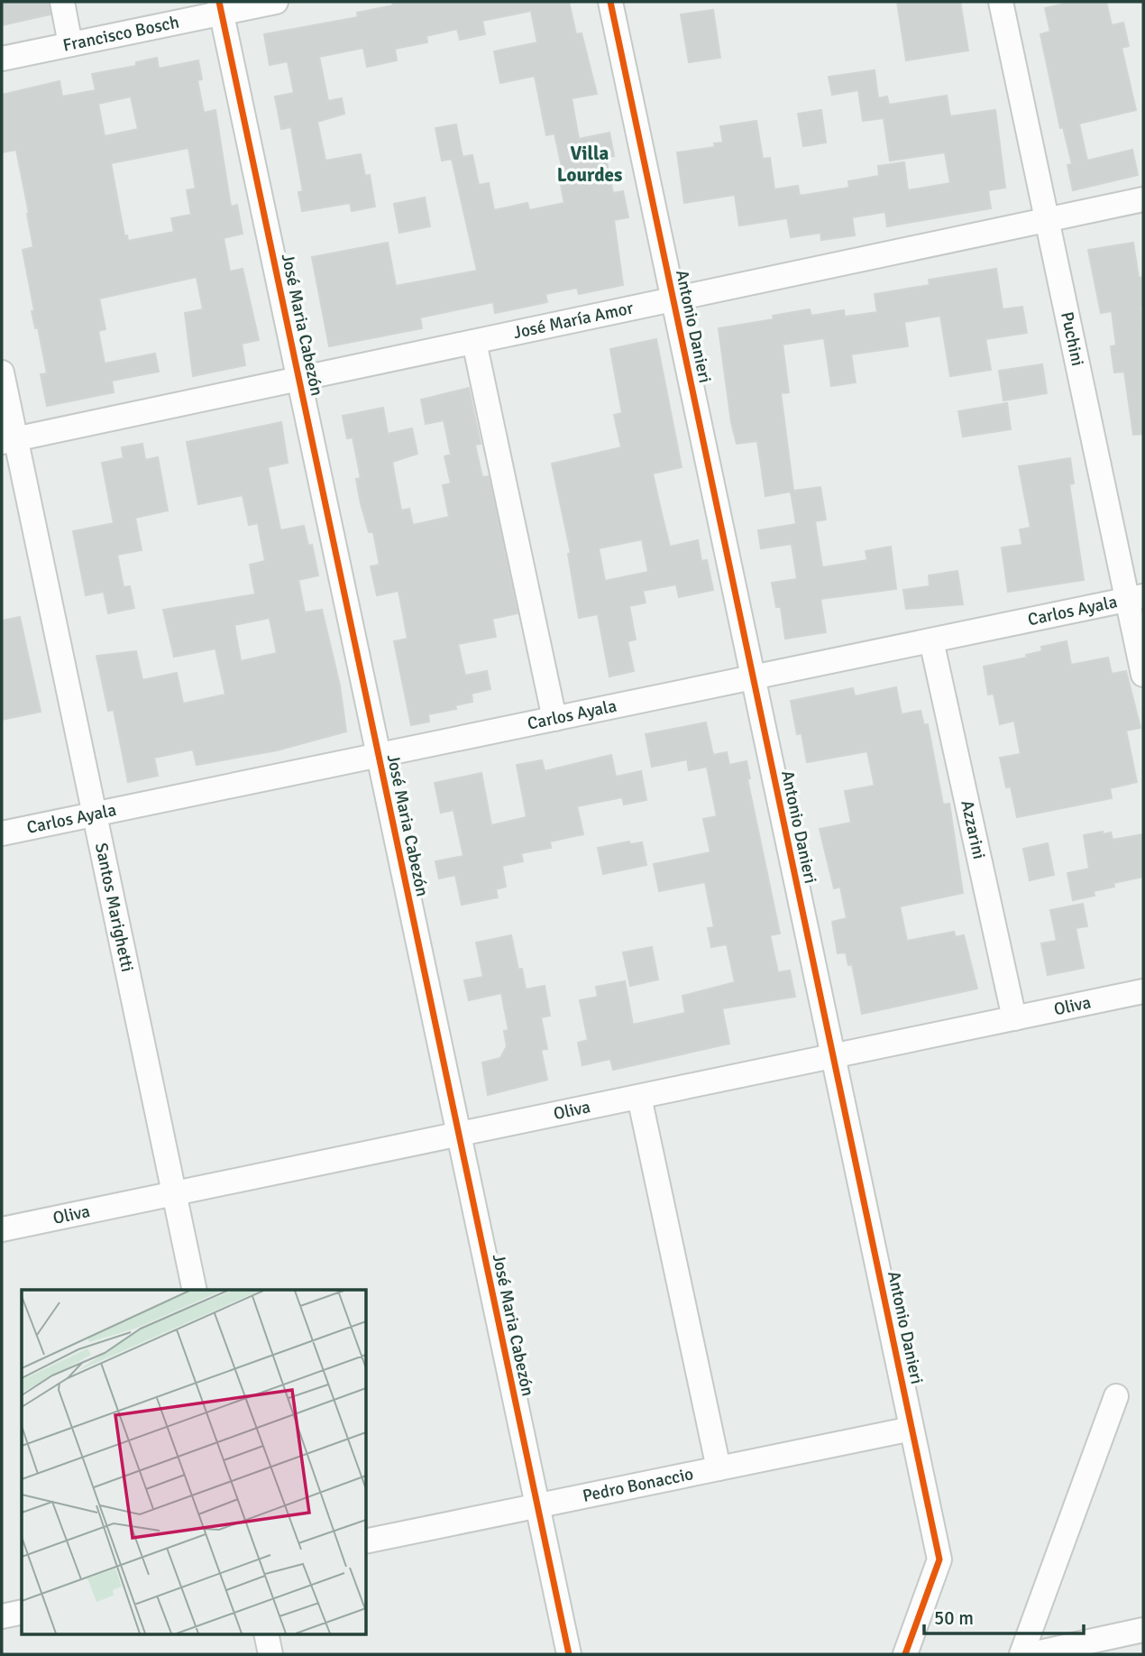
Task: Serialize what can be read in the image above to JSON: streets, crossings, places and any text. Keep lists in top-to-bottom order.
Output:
{
  "streets": {
    "street": [
      "Francisco Bosch",
      "José María Amor",
      "José Maria Cabezón",
      "Antonio Danieri",
      "Puchini",
      "Carlos Ayala",
      "Azzarini",
      "Santos Marighetti",
      "Oliva",
      "Pedro Bonaccio"
    ]
  },
  "crossings": [
    ["Francisco Bosch", "José Maria Cabezón"],
    ["José María Amor", "José Maria Cabezón"],
    ["José María Amor", "Antonio Danieri"],
    ["José María Amor", "Puchini"],
    ["José María Amor", "Santos Marighetti"],
    ["José Maria Cabezón", "Carlos Ayala"],
    ["José Maria Cabezón", "Oliva"],
    ["José Maria Cabezón", "Pedro Bonaccio"],
    ["Antonio Danieri", "Carlos Ayala"],
    ["Antonio Danieri", "Oliva"],
    ["Antonio Danieri", "Pedro Bonaccio"],
    ["Puchini", "Carlos Ayala"],
    ["Carlos Ayala", "Azzarini"],
    ["Carlos Ayala", "Santos Marighetti"],
    ["Azzarini", "Oliva"],
    ["Santos Marighetti", "Oliva"]
  ],
  "districts": ["Villa Lourdes"],
  "scale_bar": "50 m"
}
